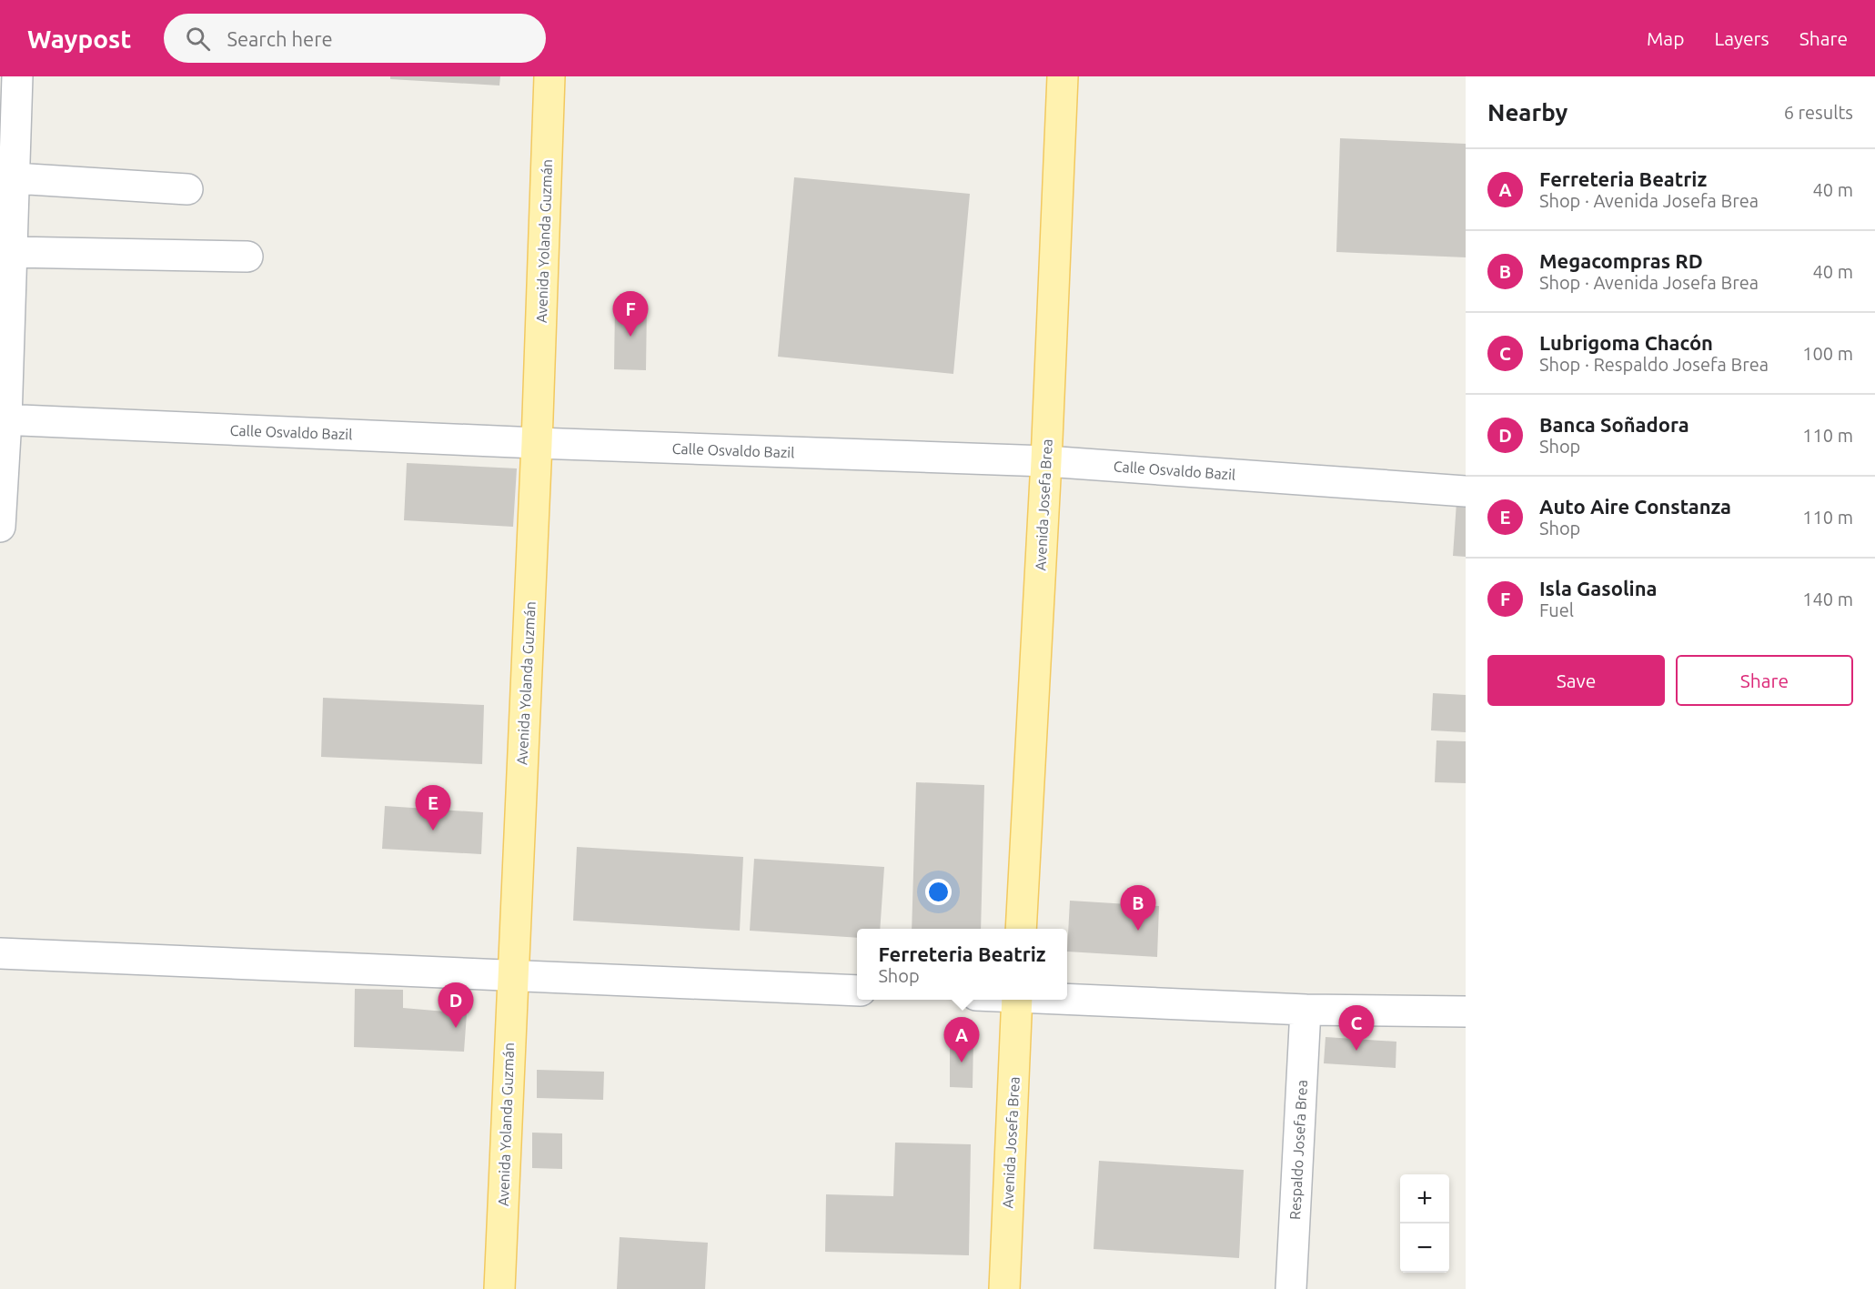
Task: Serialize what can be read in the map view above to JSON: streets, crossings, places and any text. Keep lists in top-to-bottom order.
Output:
{
  "streets": {
    "main road": ["Avenida Yolanda Guzmán", "Avenida Josefa Brea"],
    "street": ["Calle Osvaldo Bazil", "Respaldo Josefa Brea"]
  },
  "crossings": [
    ["Avenida Yolanda Guzmán", "Calle Osvaldo Bazil"],
    ["Calle Osvaldo Bazil", "Avenida Josefa Brea"]
  ],
  "page": {
    "header": "Waypost",
    "search": "Search here",
    "nav": ["Map", "Layers", "Share"],
    "heading": ["Nearby", "6 results"],
    "list": [
      {
        "mark": "A",
        "name": "Ferreteria Beatriz",
        "note": "Shop · Avenida Josefa Brea",
        "value": "40 m"
      },
      {
        "mark": "B",
        "name": "Megacompras RD",
        "note": "Shop · Avenida Josefa Brea",
        "value": "40 m"
      },
      {
        "mark": "C",
        "name": "Lubrigoma Chacón",
        "note": "Shop · Respaldo Josefa Brea",
        "value": "100 m"
      },
      {
        "mark": "D",
        "name": "Banca Soñadora",
        "note": "Shop",
        "value": "110 m"
      },
      {
        "mark": "E",
        "name": "Auto Aire Constanza",
        "note": "Shop",
        "value": "110 m"
      },
      {
        "mark": "F",
        "name": "Isla Gasolina",
        "note": "Fuel",
        "value": "140 m"
      }
    ],
    "pins": [
      "F",
      "E",
      "B",
      "D",
      "C",
      "A"
    ],
    "buttons": ["Save", "Share"],
    "popup": ["Ferreteria Beatriz", "Shop"],
    "map_buttons": ["+", "−"]
  }
}
